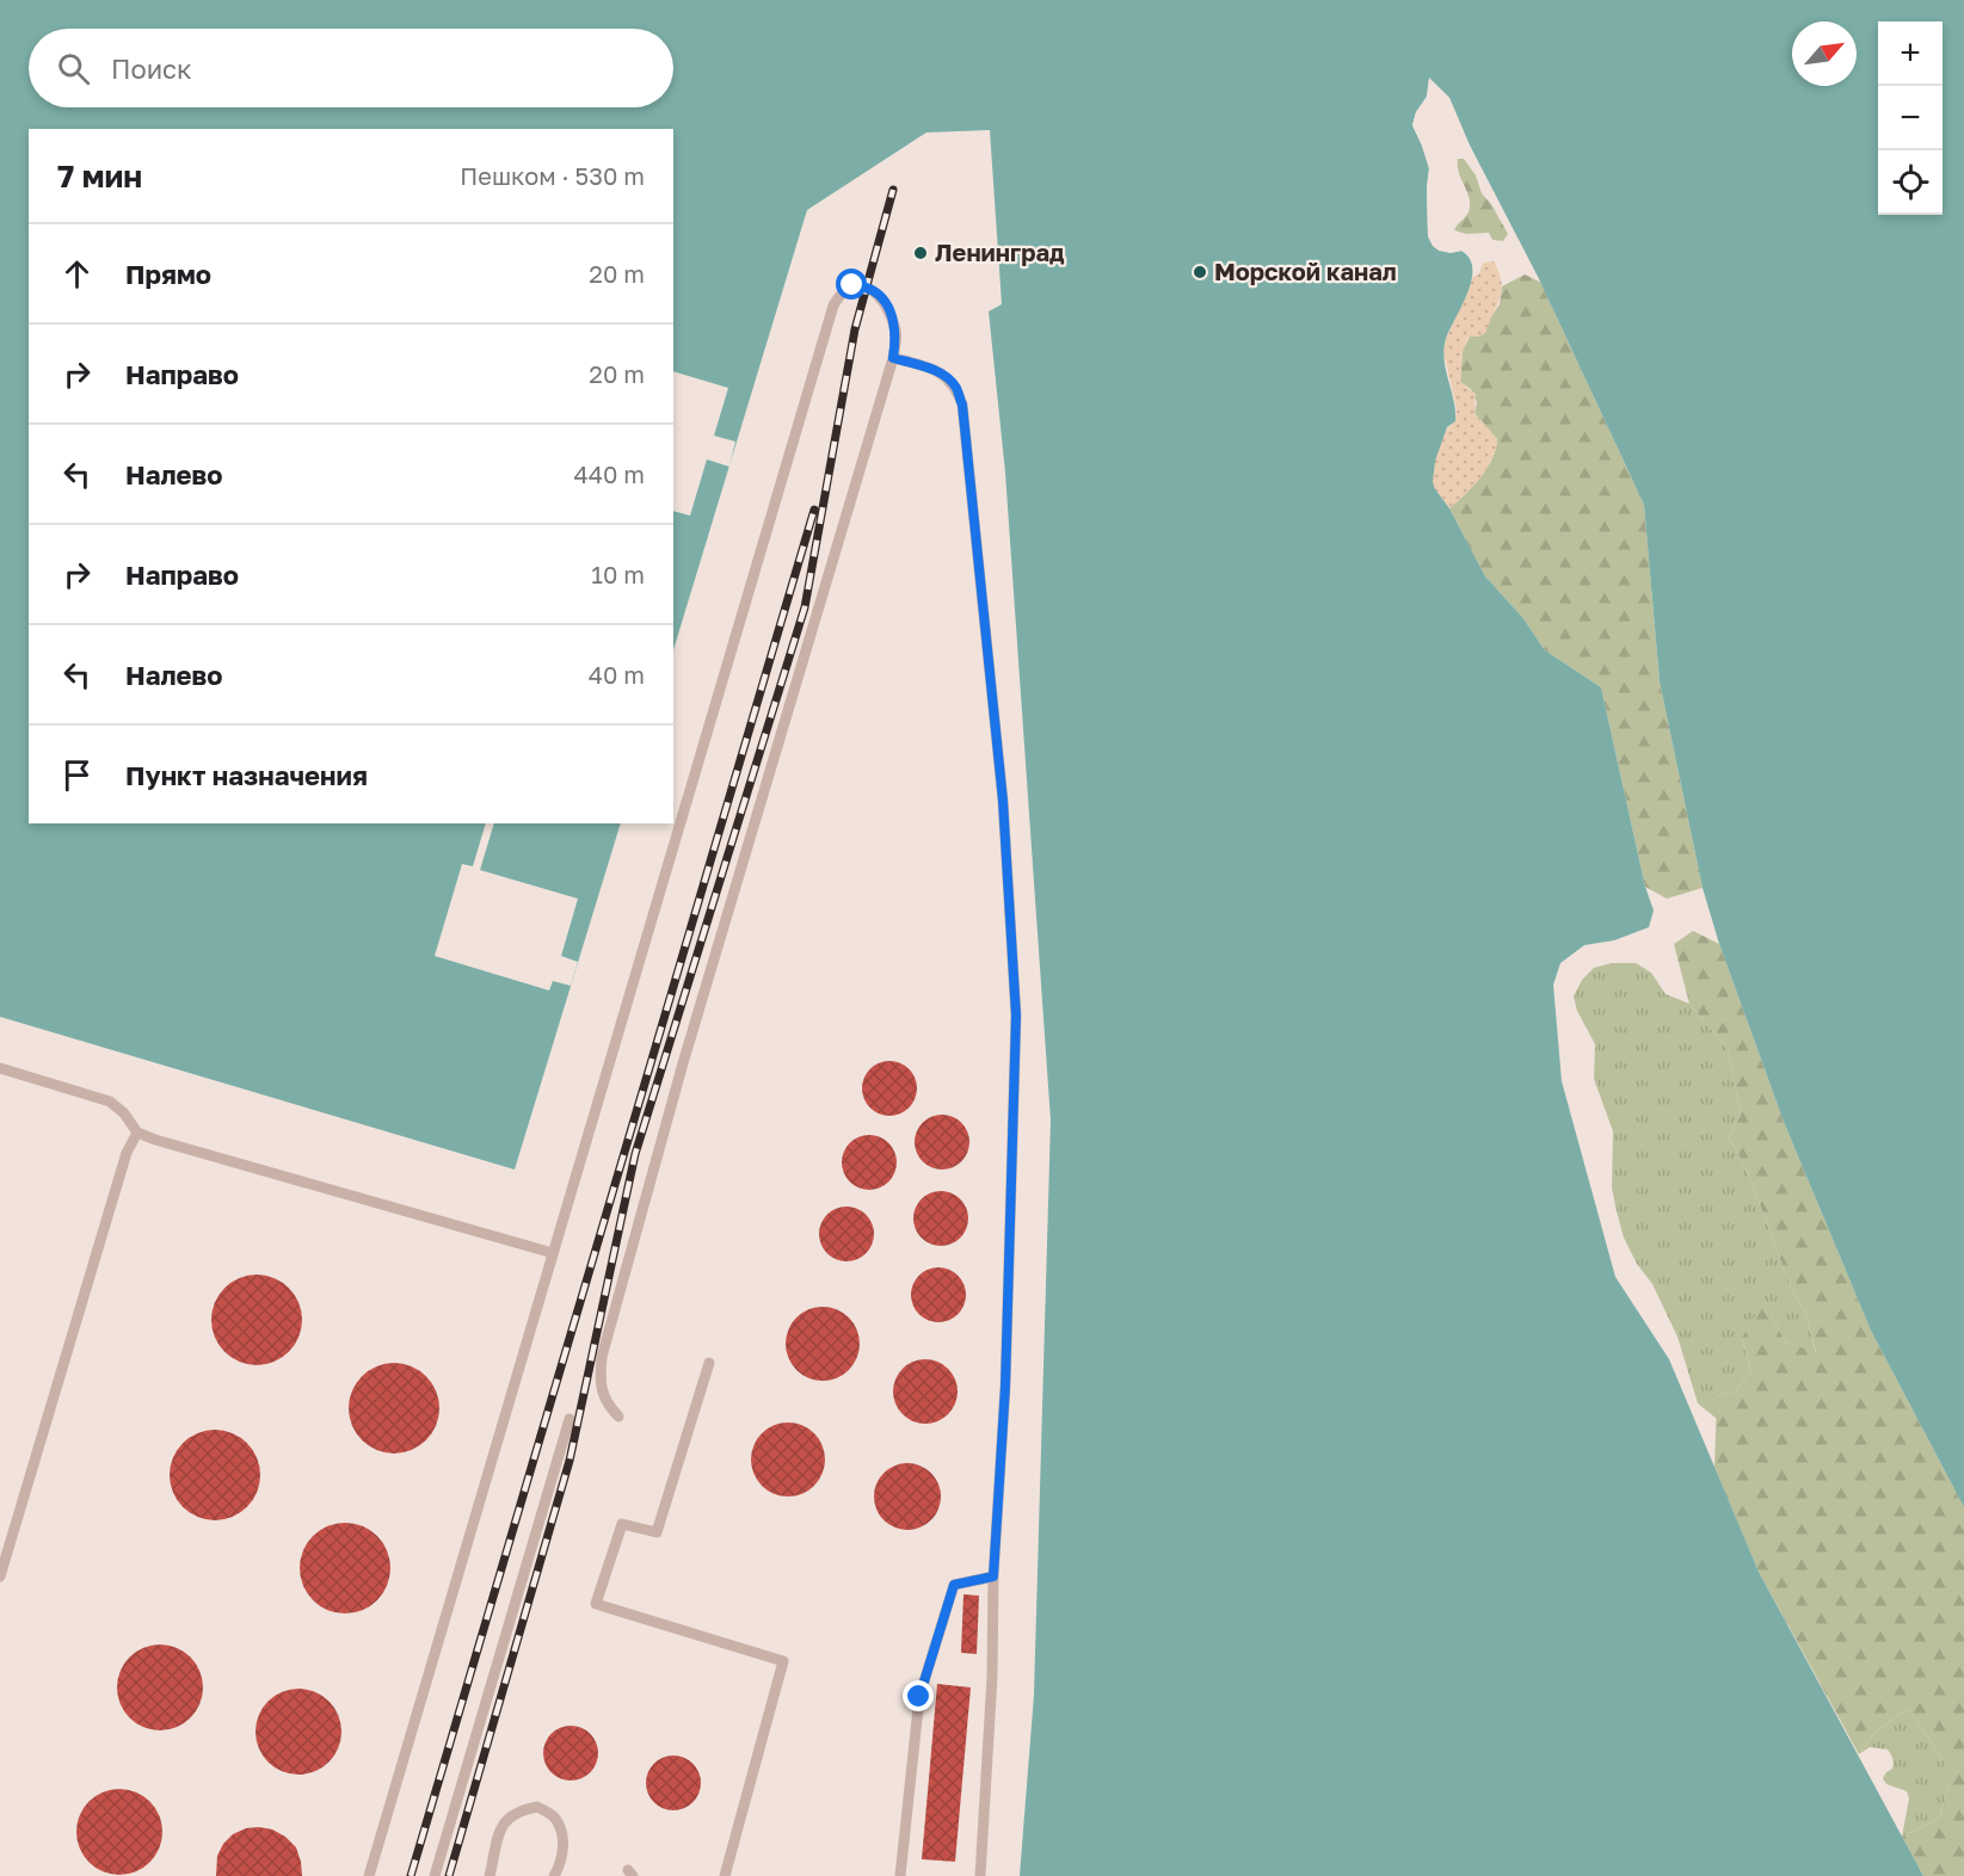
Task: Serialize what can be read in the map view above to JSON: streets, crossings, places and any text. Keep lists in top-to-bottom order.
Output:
{
  "places": ["Ленинград", "Морской канал"],
  "north": "top right",
  "page": {
    "map_buttons": ["+", "−"],
    "search": "Поиск",
    "heading": ["7 мин", "Пешком · 530 m"],
    "list": [
      ["Прямо", "20 m"],
      ["Направо", "20 m"],
      ["Налево", "440 m"],
      ["Направо", "10 m"],
      ["Налево", "40 m"],
      "Пункт назначения"
    ]
  }
}
